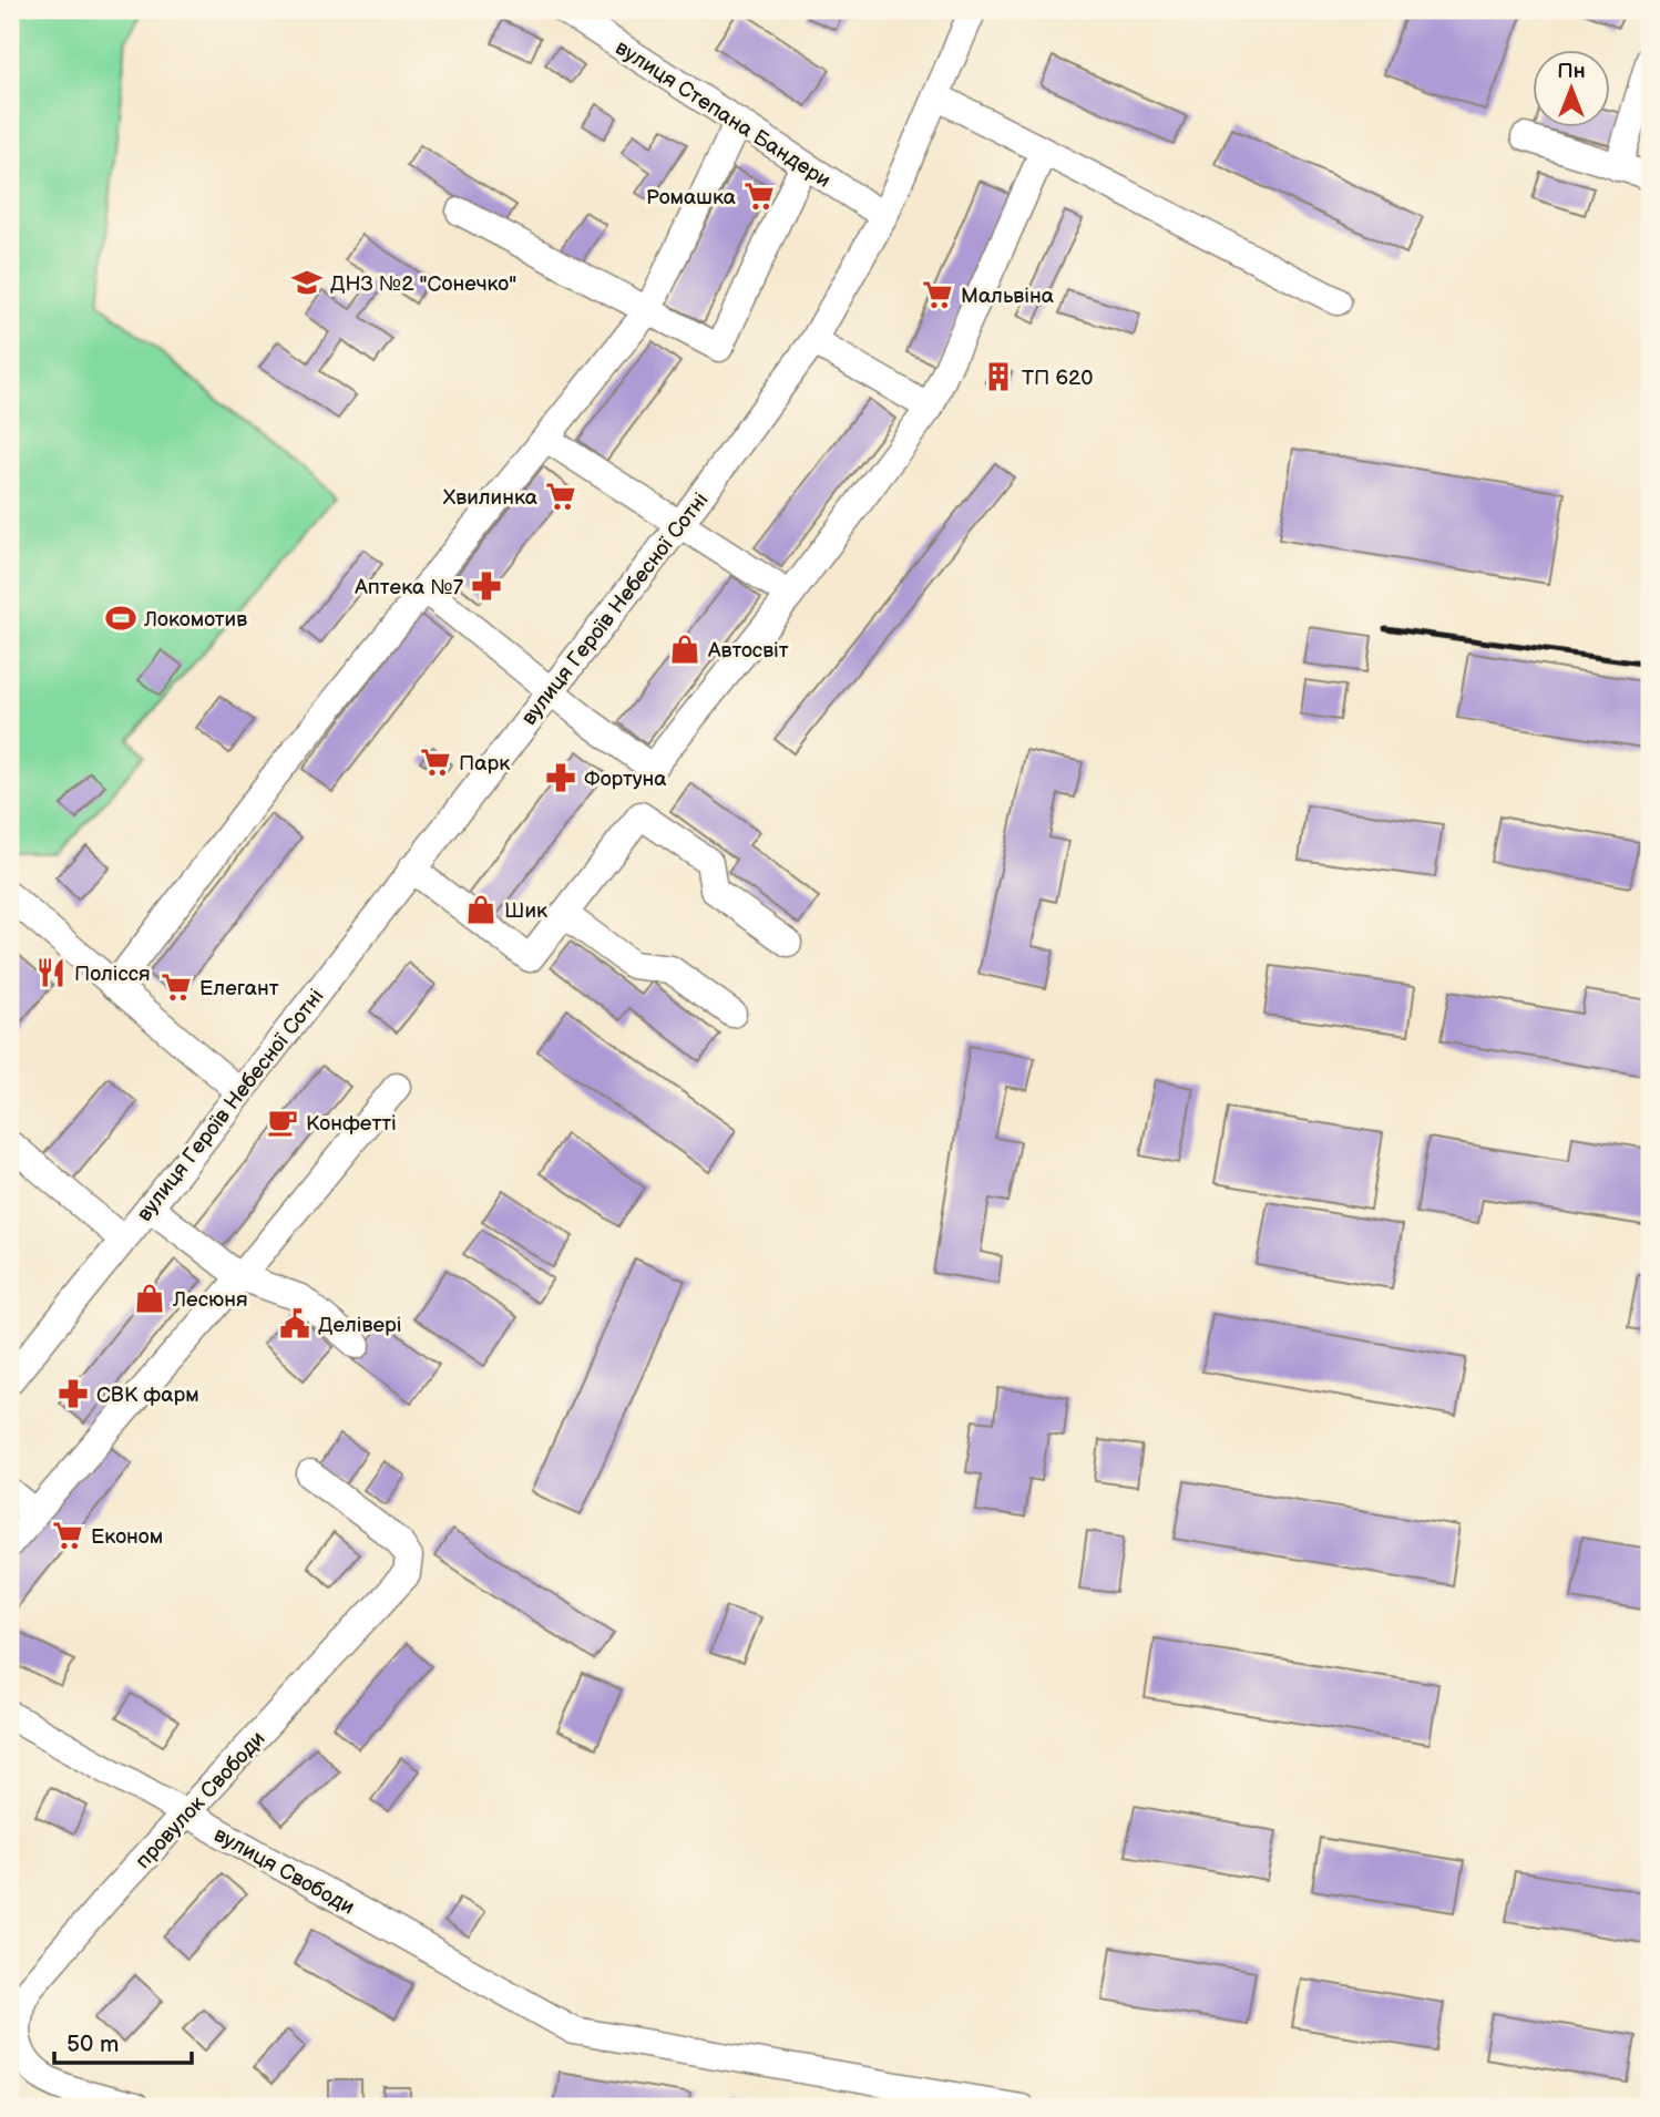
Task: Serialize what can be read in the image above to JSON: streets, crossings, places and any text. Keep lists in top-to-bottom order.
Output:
{
  "streets": {
    "street": [
      "вулиця Степана Бандери",
      "вулиця Героїв Небесної Сотні",
      "провулок Свободи",
      "вулиця Свободи"
    ]
  },
  "crossings": [
    ["вулиця Степана Бандери", "вулиця Героїв Небесної Сотні"],
    ["провулок Свободи", "вулиця Свободи"]
  ],
  "places": {
    "supermarket": [
      "Ромашка",
      "Мальвіна",
      "Хвилинка",
      "Парк",
      "Елегант",
      "Економ"
    ],
    "school or university": ["ДНЗ №2 \"Сонечко\""],
    "building": ["ТП 620"],
    "pharmacy": ["Аптека №7", "Фортуна", "СВК фарм"],
    "sports": ["Локомотив"],
    "shop": ["Автосвіт", "Шик", "Лесюня"],
    "restaurant": ["Полісся"],
    "cafe": ["Конфетті"],
    "public building": ["Делівері"]
  },
  "scale_bar": "50 m",
  "north": "top"
}
